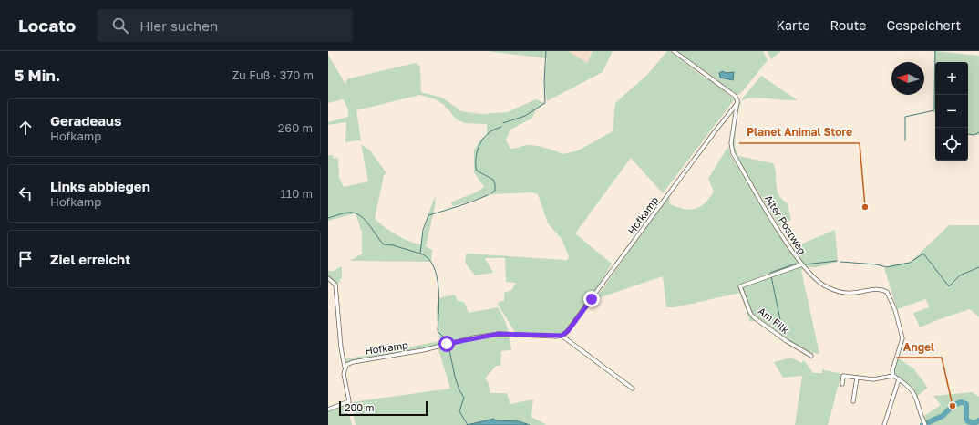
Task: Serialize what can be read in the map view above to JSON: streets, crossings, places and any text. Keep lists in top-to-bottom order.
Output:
{
  "streets": {
    "street": ["Hofkamp", "Alter Postweg", "Am Filk"]
  },
  "crossings": [
    ["Hofkamp", "Alter Postweg"],
    ["Alter Postweg", "Am Filk"]
  ],
  "places": ["Planet Animal Store", "Angel"],
  "scale_bar": "200 m",
  "north": "left",
  "page": {
    "header": "Locato",
    "search": "Hier suchen",
    "nav": ["Karte", "Route", "Gespeichert"],
    "heading": ["5 Min.", "Zu Fuß · 370 m"],
    "map_buttons": ["+", "−"],
    "list": [
      ["Geradeaus", "Hofkamp", "260 m"],
      ["Links abbiegen", "Hofkamp", "110 m"],
      "Ziel erreicht"
    ],
    "scale": "200 m"
  }
}
